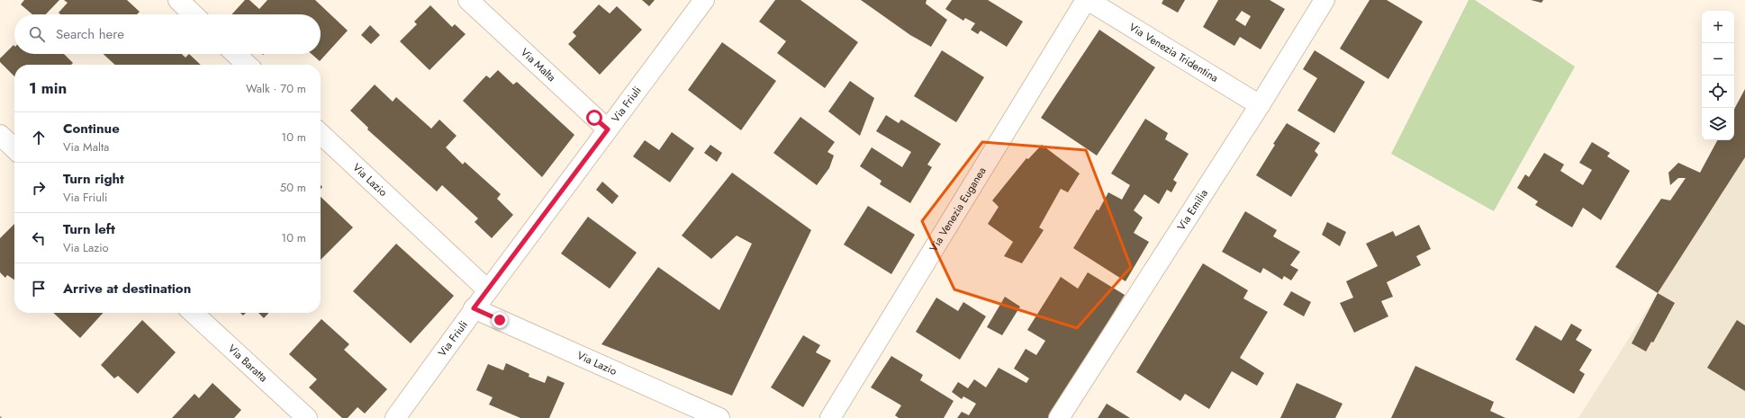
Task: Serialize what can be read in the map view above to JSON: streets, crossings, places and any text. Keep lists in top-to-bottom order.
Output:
{
  "streets": {
    "street": [
      "Via Venezia Tridentina",
      "Via Malta",
      "Via Friuli",
      "Via Lazio",
      "Via Venezia Euganea",
      "Via Emilia",
      "Via Baratta"
    ]
  },
  "crossings": [
    ["Via Venezia Tridentina", "Via Venezia Euganea"],
    ["Via Venezia Tridentina", "Via Emilia"],
    ["Via Malta", "Via Friuli"],
    ["Via Friuli", "Via Lazio"]
  ],
  "page": {
    "map_buttons": ["+", "−"],
    "search": "Search here",
    "heading": ["1 min", "Walk · 70 m"],
    "list": [
      ["Continue", "Via Malta", "10 m"],
      ["Turn right", "Via Friuli", "50 m"],
      ["Turn left", "Via Lazio", "10 m"],
      "Arrive at destination"
    ]
  }
}
